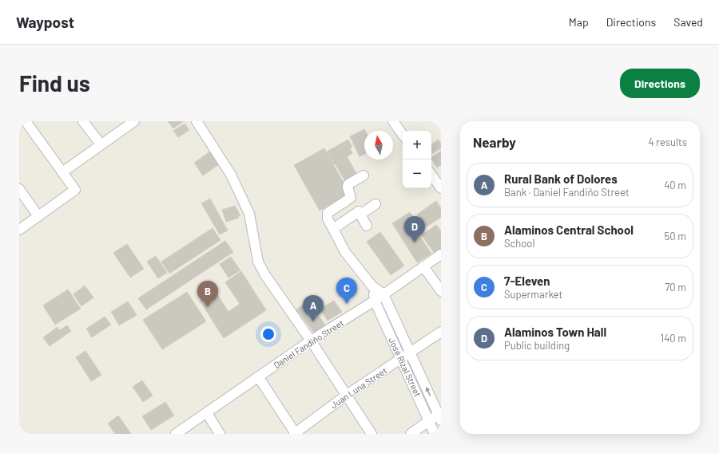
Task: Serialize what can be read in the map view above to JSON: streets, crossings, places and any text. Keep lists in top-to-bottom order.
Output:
{
  "streets": {
    "street": ["Daniel Fandiño Street", "José Rizal Street", "Juan Luna Street"]
  },
  "crossings": [
    ["Daniel Fandiño Street", "José Rizal Street"],
    ["José Rizal Street", "Juan Luna Street"]
  ],
  "north": "top",
  "page": {
    "header": "Waypost",
    "nav": ["Map", "Directions", "Saved"],
    "buttons": "Directions",
    "title": "Find us",
    "heading": ["Nearby", "4 results"],
    "map_buttons": ["+", "−"],
    "list": [
      {
        "mark": "A",
        "name": "Rural Bank of Dolores",
        "note": "Bank · Daniel Fandiño Street",
        "value": "40 m"
      },
      {
        "mark": "B",
        "name": "Alaminos Central School",
        "note": "School",
        "value": "50 m"
      },
      {
        "mark": "C",
        "name": "7-Eleven",
        "note": "Supermarket",
        "value": "70 m"
      },
      {
        "mark": "D",
        "name": "Alaminos Town Hall",
        "note": "Public building",
        "value": "140 m"
      }
    ],
    "pins": [
      "D",
      "C",
      "B",
      "A"
    ]
  }
}
